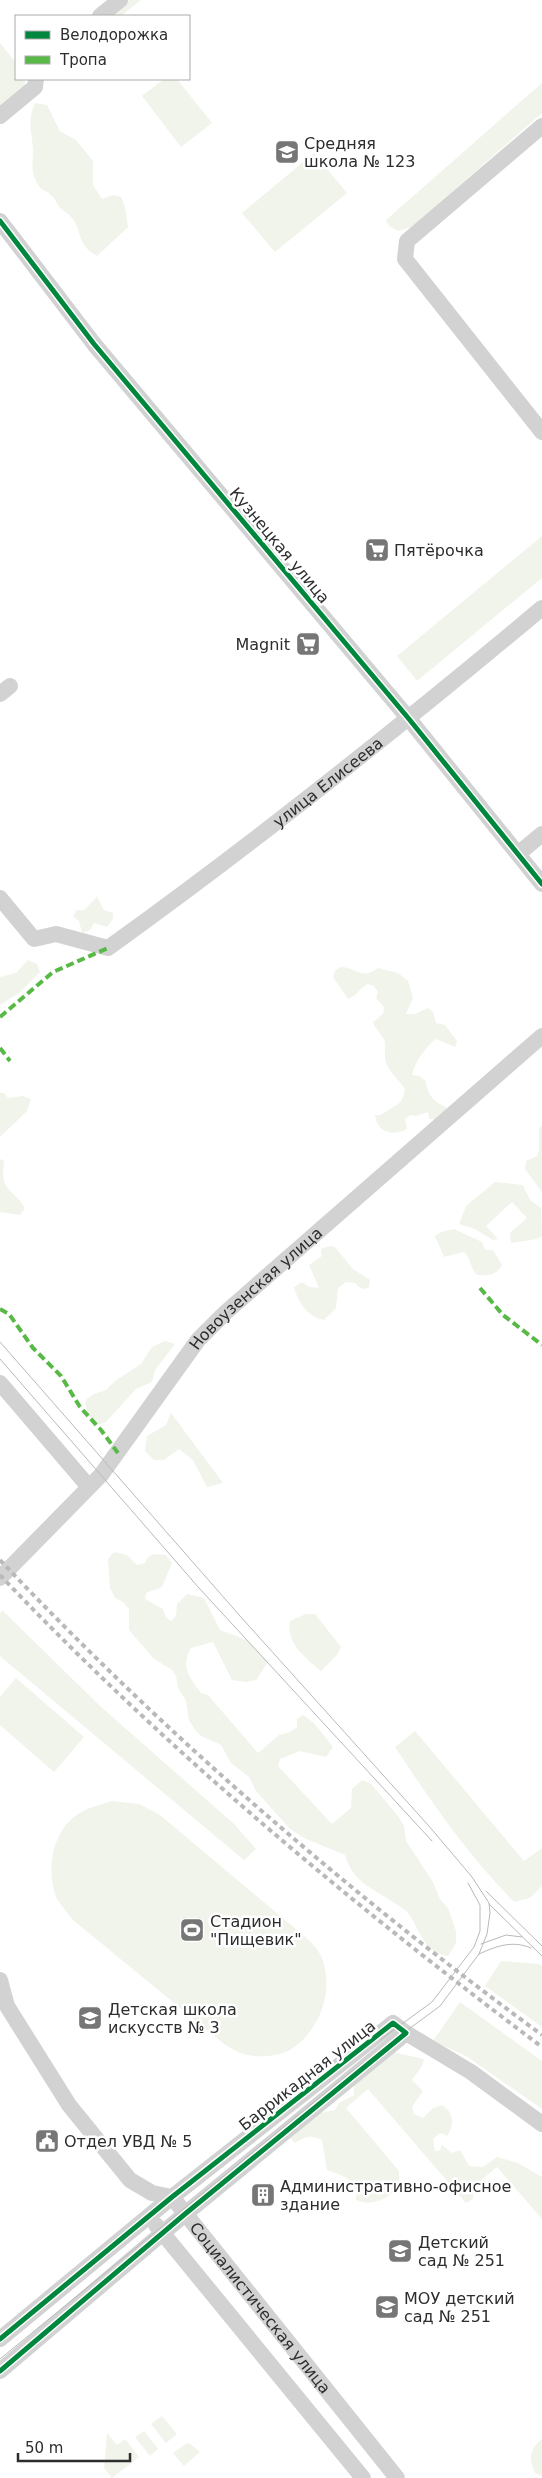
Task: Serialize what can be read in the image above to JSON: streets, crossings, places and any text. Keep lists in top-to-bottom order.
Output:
{
  "streets": {
    "street": [
      "Кузнецкая улица",
      "улица Елисеева",
      "Новоузенская улица",
      "Баррикадная улица",
      "Социалистическая улица"
    ]
  },
  "crossings": [
    ["Кузнецкая улица", "улица Елисеева"],
    ["Баррикадная улица", "Социалистическая улица"]
  ],
  "places": {
    "school or university": [
      "Средняя школа № 123",
      "Детская школа искусств № 3",
      "Детский сад № 251",
      "МОУ детский сад № 251"
    ],
    "supermarket": ["Пятёрочка", "Magnit"],
    "sports": ["Стадион \"Пищевик\""],
    "public building": ["Отдел УВД № 5"],
    "building": ["Административно-офисное здание"]
  },
  "legend": ["Велодорожка", "Тропа"],
  "scale_bar": "50 m"
}
